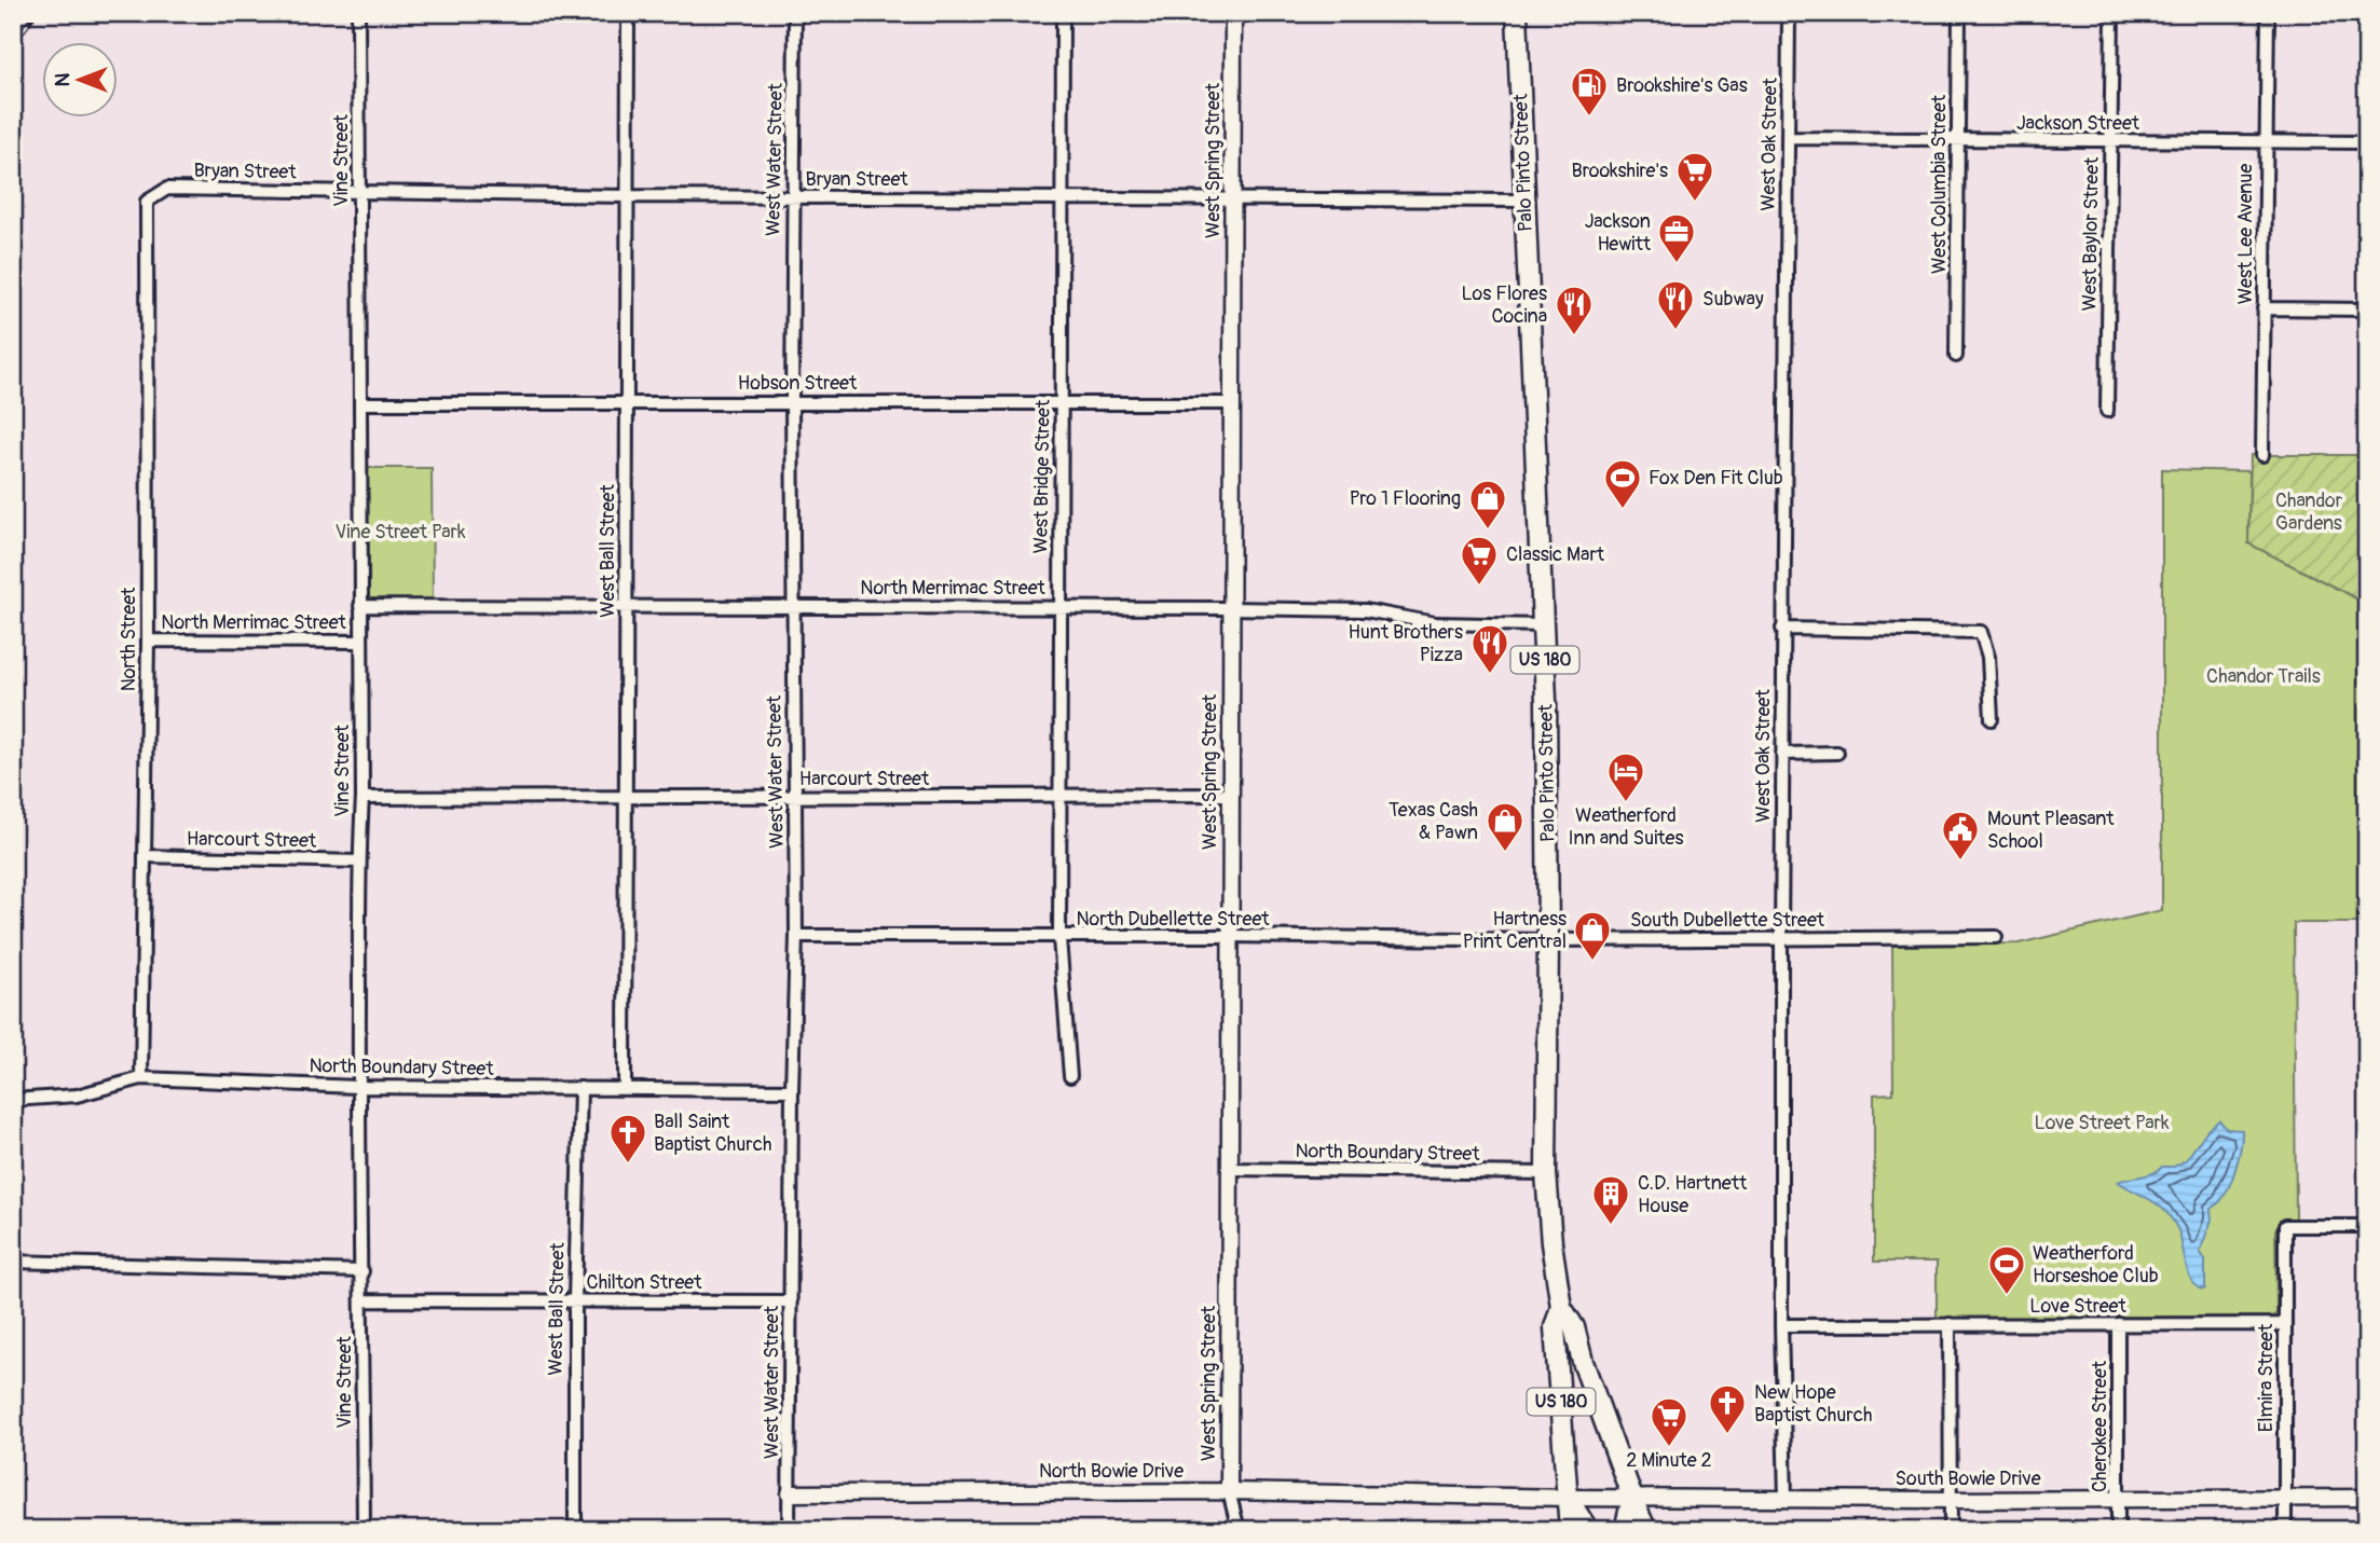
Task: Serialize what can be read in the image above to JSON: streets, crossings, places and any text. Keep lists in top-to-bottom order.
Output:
{
  "streets": {
    "main road": ["Palo Pinto Street", "US 180"],
    "street": [
      "Jackson Street",
      "West Oak Street",
      "West Water Street",
      "Vine Street",
      "West Spring Street",
      "Bryan Street",
      "West Columbia Street",
      "West Baylor Street",
      "West Lee Avenue",
      "Hobson Street",
      "West Bridge Street",
      "West Ball Street",
      "North Merrimac Street",
      "North Street",
      "Harcourt Street",
      "North Dubellette Street",
      "South Dubellette Street",
      "North Boundary Street",
      "Chilton Street",
      "Love Street",
      "Elmira Street",
      "Cherokee Street",
      "North Bowie Drive",
      "South Bowie Drive"
    ]
  },
  "crossings": [
    ["Jackson Street", "West Oak Street"],
    ["Jackson Street", "West Columbia Street"],
    ["Jackson Street", "West Baylor Street"],
    ["Jackson Street", "West Lee Avenue"],
    ["West Oak Street", "South Dubellette Street"],
    ["West Oak Street", "Love Street"],
    ["West Oak Street", "South Bowie Drive"],
    ["West Water Street", "Bryan Street"],
    ["West Water Street", "Hobson Street"],
    ["West Water Street", "North Merrimac Street"],
    ["West Water Street", "Harcourt Street"],
    ["West Water Street", "North Dubellette Street"],
    ["West Water Street", "North Boundary Street"],
    ["West Water Street", "Chilton Street"],
    ["West Water Street", "North Bowie Drive"],
    ["Vine Street", "Bryan Street"],
    ["Vine Street", "Hobson Street"],
    ["Vine Street", "North Merrimac Street"],
    ["Vine Street", "Harcourt Street"],
    ["Vine Street", "North Boundary Street"],
    ["Vine Street", "Chilton Street"],
    ["West Spring Street", "Bryan Street"],
    ["West Spring Street", "Hobson Street"],
    ["West Spring Street", "North Merrimac Street"],
    ["West Spring Street", "Harcourt Street"],
    ["West Spring Street", "North Dubellette Street"],
    ["West Spring Street", "North Boundary Street"],
    ["West Spring Street", "North Bowie Drive"],
    ["Palo Pinto Street", "Bryan Street"],
    ["Palo Pinto Street", "North Merrimac Street"],
    ["Palo Pinto Street", "North Dubellette Street"],
    ["Palo Pinto Street", "South Dubellette Street"],
    ["Palo Pinto Street", "North Boundary Street"],
    ["Palo Pinto Street", "North Bowie Drive"],
    ["Palo Pinto Street", "South Bowie Drive"],
    ["Bryan Street", "West Bridge Street"],
    ["Bryan Street", "West Ball Street"],
    ["Bryan Street", "North Street"],
    ["Hobson Street", "West Bridge Street"],
    ["Hobson Street", "West Ball Street"],
    ["West Bridge Street", "North Merrimac Street"],
    ["West Bridge Street", "Harcourt Street"],
    ["West Bridge Street", "North Dubellette Street"],
    ["West Ball Street", "North Merrimac Street"],
    ["West Ball Street", "Harcourt Street"],
    ["West Ball Street", "North Boundary Street"],
    ["West Ball Street", "Chilton Street"],
    ["North Merrimac Street", "North Street"],
    ["North Street", "Harcourt Street"],
    ["North Street", "North Boundary Street"],
    ["North Dubellette Street", "South Dubellette Street"],
    ["Love Street", "Elmira Street"],
    ["Love Street", "Cherokee Street"],
    ["Elmira Street", "South Bowie Drive"],
    ["Cherokee Street", "South Bowie Drive"],
    ["North Bowie Drive", "South Bowie Drive"]
  ],
  "parks": [
    "Chandor Gardens",
    "Vine Street Park",
    "Chandor Trails",
    "Love Street Park"
  ],
  "places": {
    "fuel station": ["Brookshire's Gas"],
    "supermarket": ["Brookshire's", "Classic Mart", "2 Minute 2"],
    "office": ["Jackson Hewitt"],
    "restaurant": ["Subway", "Los Flores Cocina", "Hunt Brothers Pizza"],
    "sports": ["Fox Den Fit Club", "Weatherford Horseshoe Club"],
    "shop": ["Pro 1 Flooring", "Texas Cash & Pawn", "Hartness Print Central"],
    "hotel": ["Weatherford Inn and Suites"],
    "public building": ["Mount Pleasant School"],
    "church": ["Ball Saint Baptist Church", "New Hope Baptist Church"],
    "building": ["C.D. Hartnett House"]
  },
  "north": "left"
}
